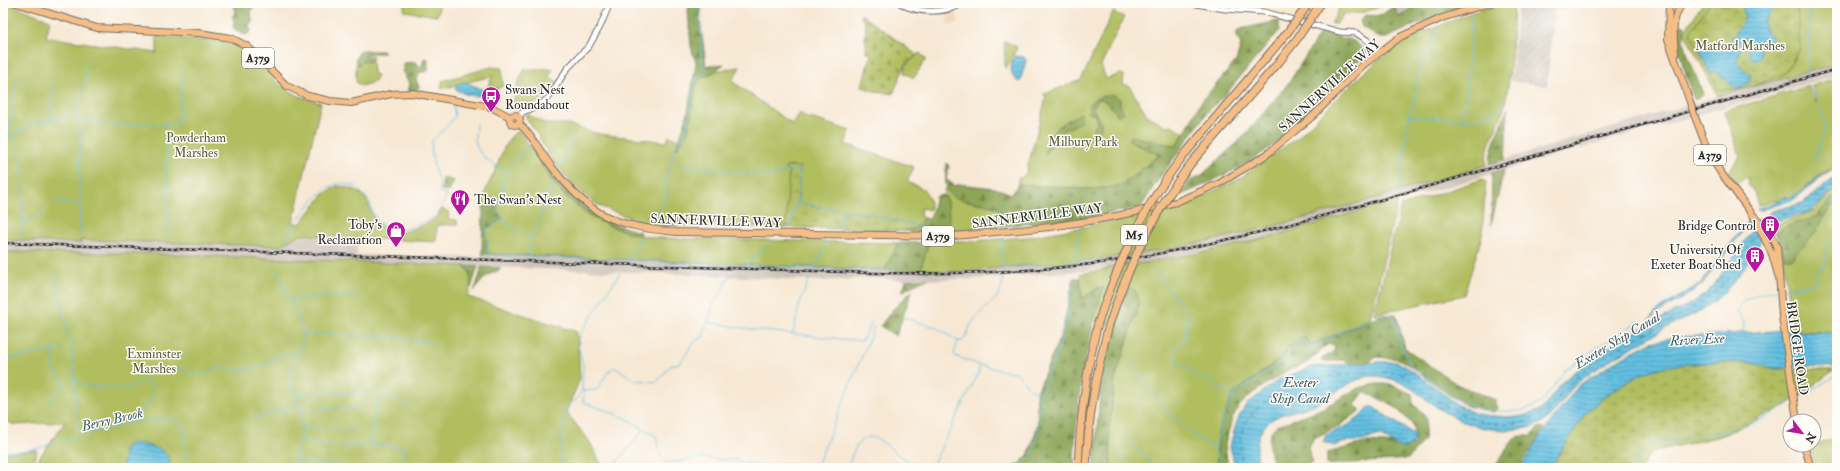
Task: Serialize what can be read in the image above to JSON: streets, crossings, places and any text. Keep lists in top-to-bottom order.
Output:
{
  "streets": {
    "highway": ["M5"],
    "main road": ["A379", "SANNERVILLE WAY", "BRIDGE ROAD"]
  },
  "crossings": [
    ["A379", "SANNERVILLE WAY"],
    ["A379", "BRIDGE ROAD"]
  ],
  "water": ["River Exe", "Exeter Ship Canal", "Berry Brook"],
  "parks": [
    "Matford Marshes",
    "Powderham Marshes",
    "Milbury Park",
    "Exminster Marshes"
  ],
  "places": {
    "bus stop": ["Swans Nest Roundabout"],
    "restaurant": ["The Swan's Nest"],
    "building": ["Bridge Control", "University Of Exeter Boat Shed"],
    "shop": ["Toby's Reclamation"]
  },
  "north": "bottom right"
}
